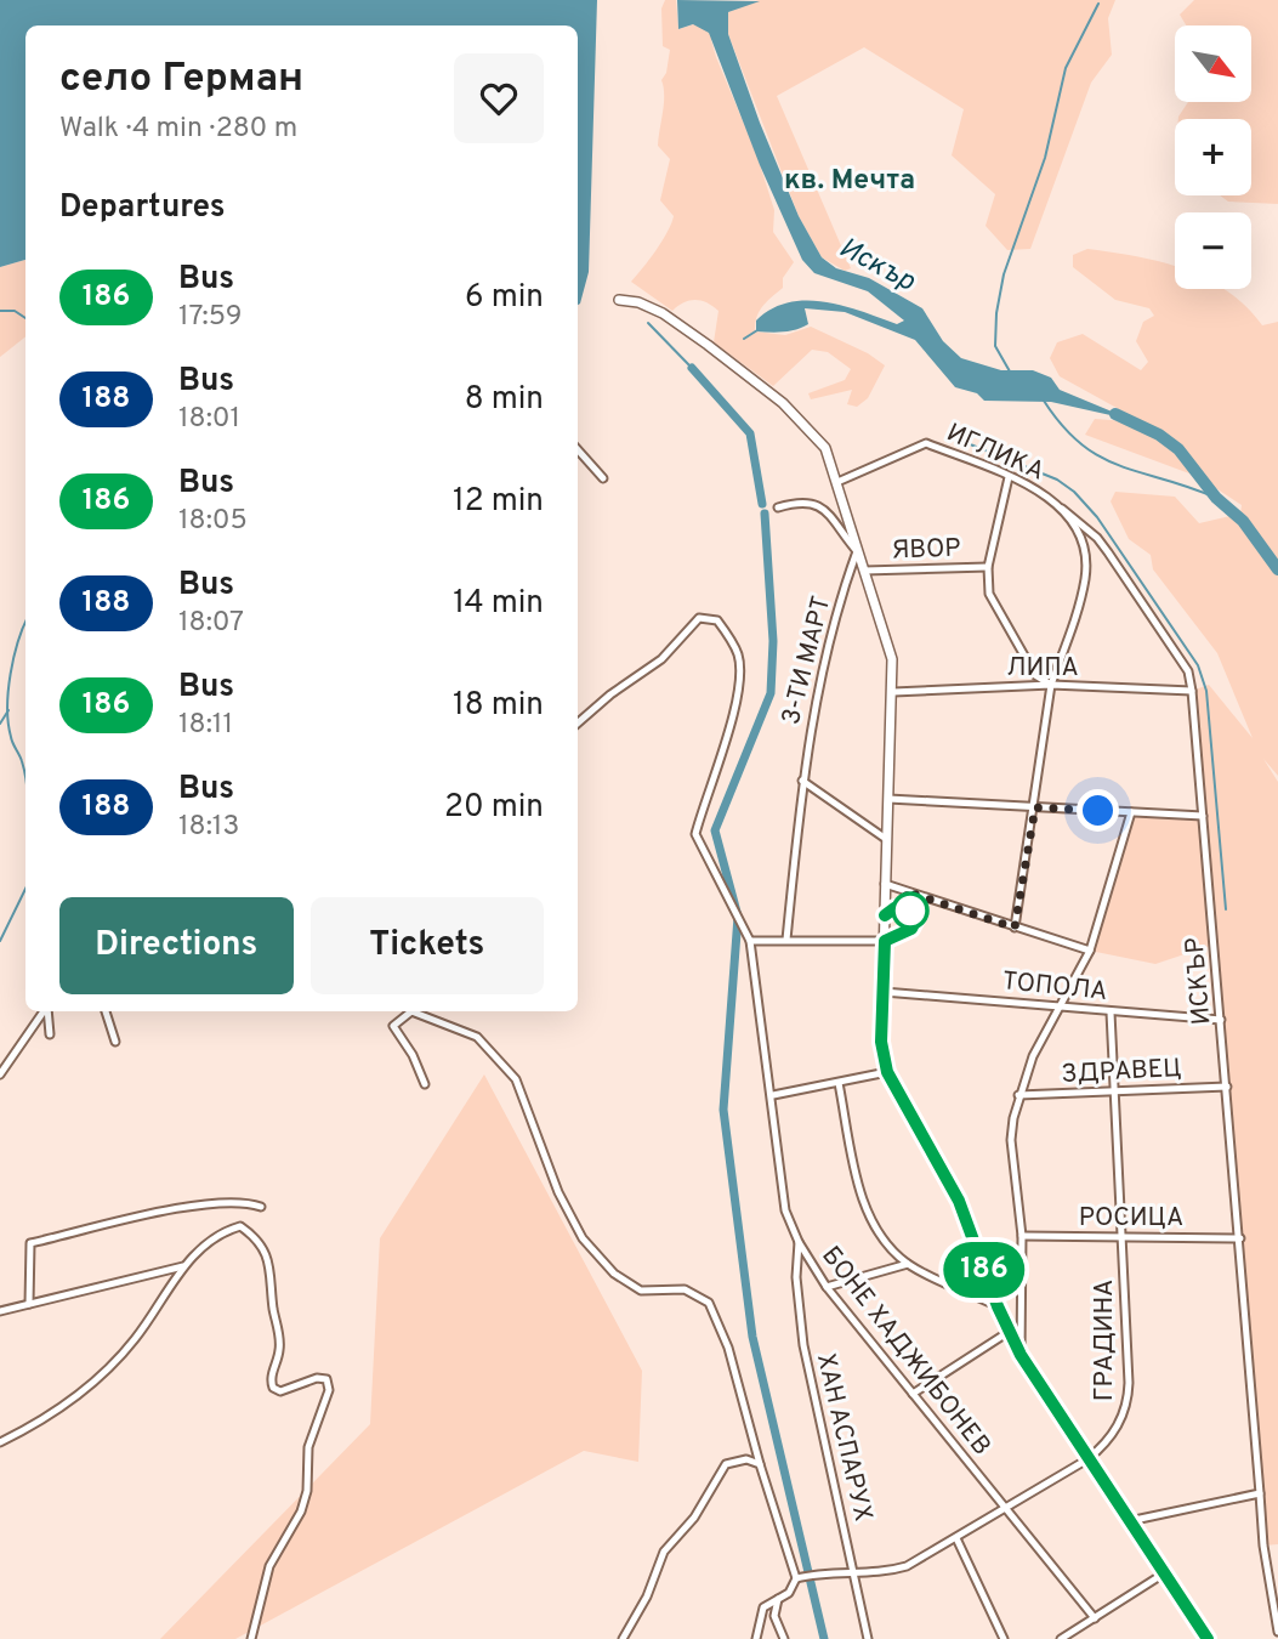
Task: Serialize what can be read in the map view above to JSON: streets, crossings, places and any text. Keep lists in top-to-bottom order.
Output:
{
  "streets": {
    "street": [
      "ИГЛИКА",
      "ЯВОР",
      "3-ТИ МАРТ",
      "ЛИПА",
      "ИСКЪР",
      "ТОПОЛА",
      "ЗДРАВЕЦ",
      "РОСИЦА",
      "ГРАДИНА",
      "БОНЕ ХАДЖИБОНЕВ",
      "ХАН АСПАРУХ"
    ]
  },
  "crossings": [
    ["ИГЛИКА", "ЛИПА"],
    ["ИГЛИКА", "ИСКЪР"],
    ["ЛИПА", "ИСКЪР"],
    ["ИСКЪР", "ТОПОЛА"],
    ["ИСКЪР", "ЗДРАВЕЦ"],
    ["ИСКЪР", "РОСИЦА"],
    ["ТОПОЛА", "ГРАДИНА"],
    ["ЗДРАВЕЦ", "ГРАДИНА"],
    ["РОСИЦА", "ГРАДИНА"],
    ["ГРАДИНА", "БОНЕ ХАДЖИБОНЕВ"],
    ["ГРАДИНА", "ХАН АСПАРУХ"],
    ["БОНЕ ХАДЖИБОНЕВ", "ХАН АСПАРУХ"]
  ],
  "districts": ["кв. Мечта"],
  "water": ["Искър"],
  "lines": ["bus line 186"],
  "north": "bottom right",
  "page": {
    "on_map": "186",
    "map_buttons": ["+", "−"],
    "heading": [
      ["село Герман", "Walk · 4 min · 280 m"],
      "Departures"
    ],
    "list": [
      {
        "mark": "186",
        "name": "Bus",
        "note": "17:59",
        "value": "6 min"
      },
      {
        "mark": "188",
        "name": "Bus",
        "note": "18:01",
        "value": "8 min"
      },
      {
        "mark": "186",
        "name": "Bus",
        "note": "18:05",
        "value": "12 min"
      },
      {
        "mark": "188",
        "name": "Bus",
        "note": "18:07",
        "value": "14 min"
      },
      {
        "mark": "186",
        "name": "Bus",
        "note": "18:11",
        "value": "18 min"
      },
      {
        "mark": "188",
        "name": "Bus",
        "note": "18:13",
        "value": "20 min"
      }
    ],
    "buttons": ["Directions", "Tickets"]
  }
}
